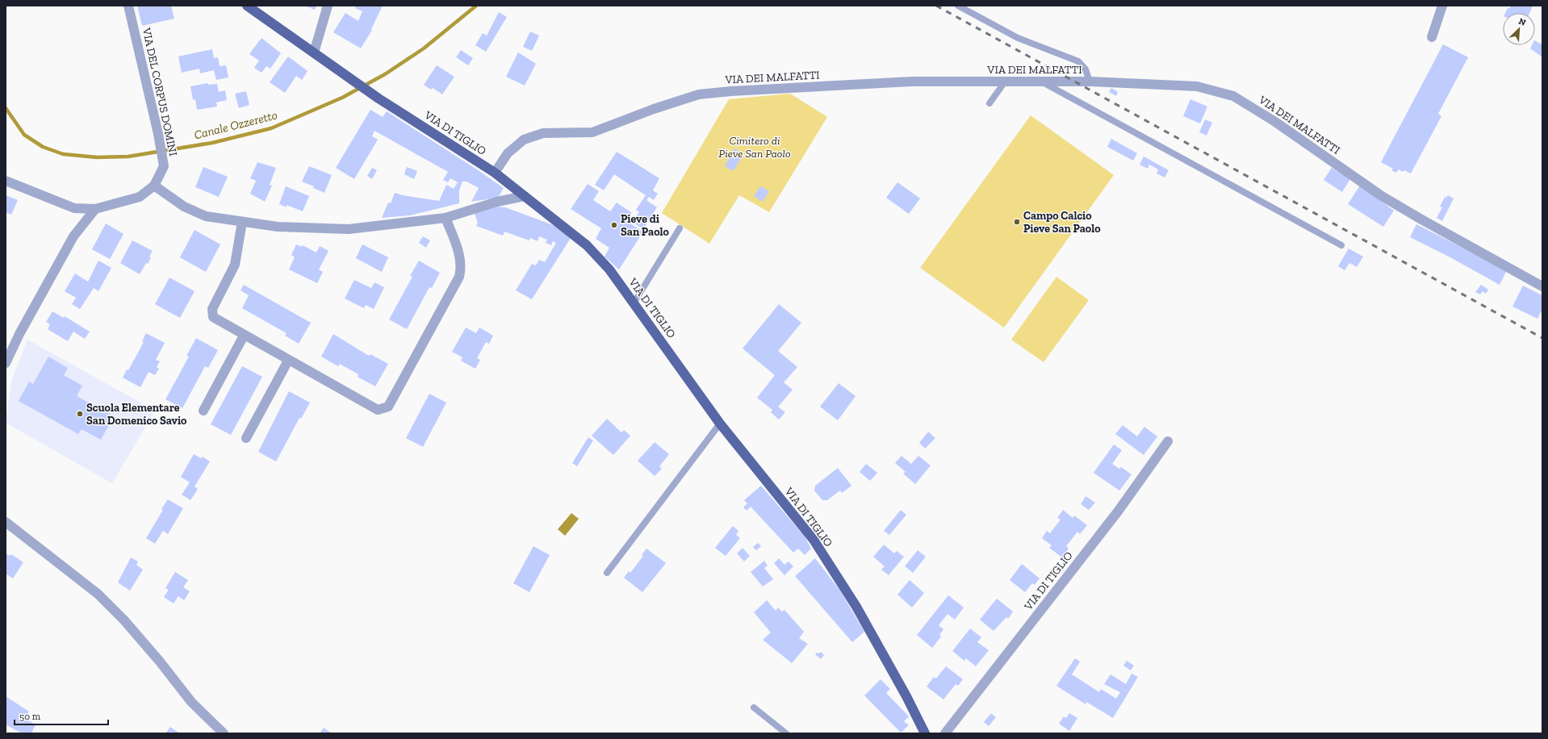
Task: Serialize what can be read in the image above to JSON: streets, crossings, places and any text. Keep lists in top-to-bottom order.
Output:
{
  "streets": {
    "main road": ["VIA DI TIGLIO"],
    "street": ["VIA DEI MALFATTI", "VIA DEL CORPUS DOMINI"]
  },
  "crossings": [
    ["VIA DEI MALFATTI", "VIA DI TIGLIO"]
  ],
  "water": ["Canale Ozzeretto"],
  "parks": ["Cimitero di Pieve San Paolo"],
  "places": ["Campo Calcio Pieve San Paolo", "Pieve di San Paolo", "Scuola Elementare San Domenico Savio"],
  "scale_bar": "50 m",
  "north": "top right"
}
